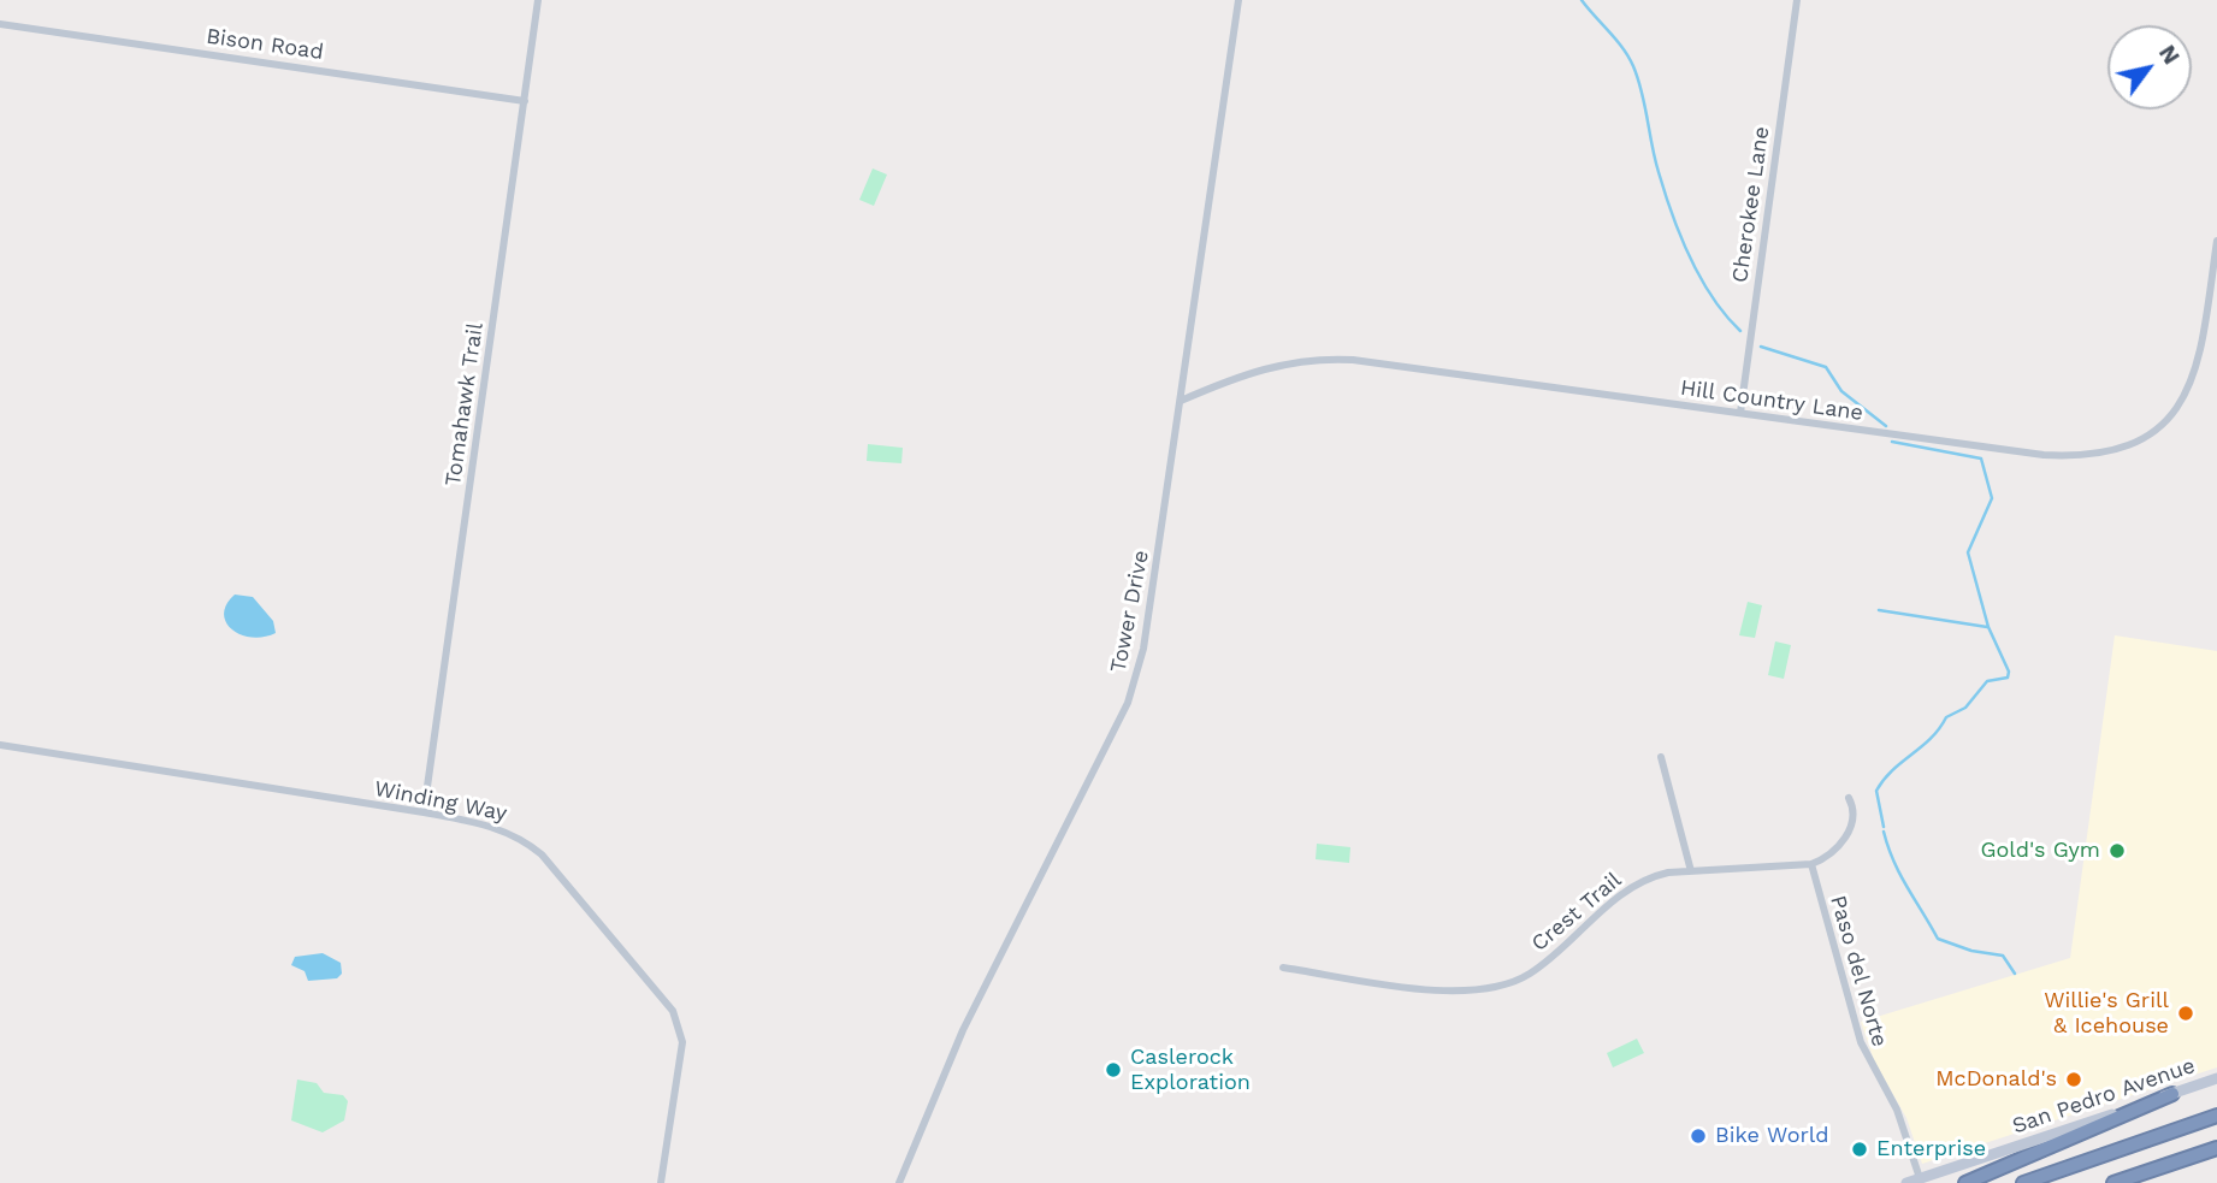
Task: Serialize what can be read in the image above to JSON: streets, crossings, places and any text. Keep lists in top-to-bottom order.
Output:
{
  "streets": {
    "main road": ["San Pedro Avenue"],
    "street": [
      "Bison Road",
      "Cherokee Lane",
      "Hill Country Lane",
      "Tomahawk Trail",
      "Tower Drive",
      "Winding Way",
      "Crest Trail",
      "Paso del Norte"
    ]
  },
  "crossings": [
    ["Bison Road", "Tomahawk Trail"],
    ["Cherokee Lane", "Hill Country Lane"],
    ["Hill Country Lane", "Tower Drive"],
    ["Tomahawk Trail", "Winding Way"],
    ["Crest Trail", "Paso del Norte"],
    ["Paso del Norte", "San Pedro Avenue"]
  ],
  "places": [
    "Gold's Gym",
    "Willie's Grill & Icehouse",
    "Caslerock Exploration",
    "McDonald's",
    "Bike World",
    "Enterprise"
  ],
  "north": "top right"
}
